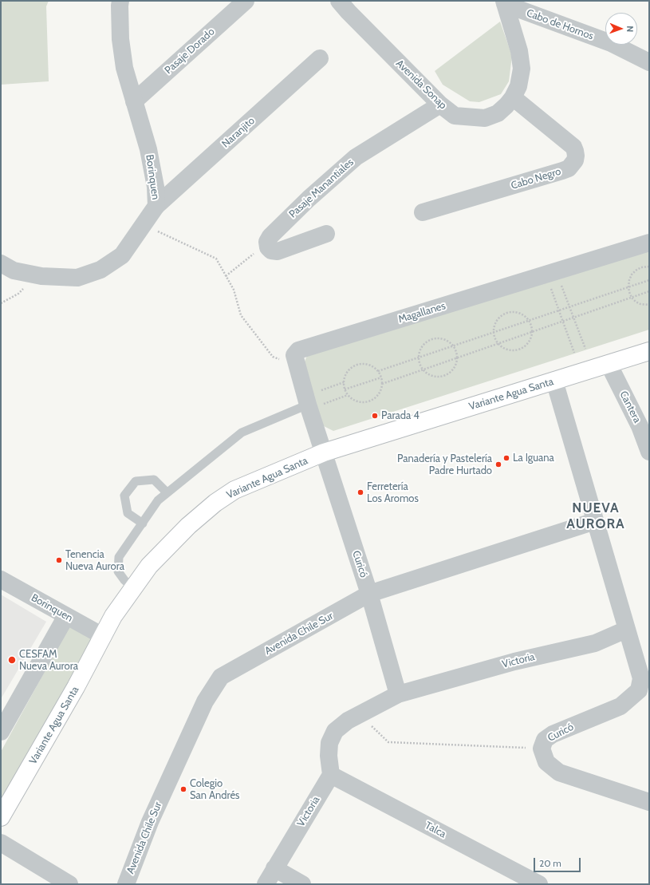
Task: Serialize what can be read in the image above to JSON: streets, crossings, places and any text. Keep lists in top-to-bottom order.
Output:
{
  "streets": {
    "main road": ["Variante Agua Santa"],
    "street": [
      "Cabo de Hornos",
      "Pasaje Dorado",
      "Avenida Sonap",
      "Naranjito",
      "Borinquen",
      "Cabo Negro",
      "Pasaje Manantiales",
      "Magallanes",
      "Cantera",
      "Curicó",
      "Avenida Chile Sur",
      "Victoria",
      "Talca"
    ]
  },
  "crossings": [
    ["Cabo de Hornos", "Avenida Sonap"],
    ["Pasaje Dorado", "Borinquen"],
    ["Avenida Sonap", "Cabo Negro"],
    ["Avenida Sonap", "Pasaje Manantiales"],
    ["Naranjito", "Borinquen"],
    ["Borinquen", "Variante Agua Santa"],
    ["Magallanes", "Variante Agua Santa"],
    ["Magallanes", "Curicó"],
    ["Variante Agua Santa", "Cantera"],
    ["Variante Agua Santa", "Curicó"],
    ["Curicó", "Avenida Chile Sur"],
    ["Curicó", "Victoria"],
    ["Victoria", "Talca"]
  ],
  "districts": ["NUEVA AURORA"],
  "places": [
    "Parada 4",
    "La Iguana",
    "Panadería y Pastelería Padre Hurtado",
    "Ferretería Los Aromos",
    "Tenencia Nueva Aurora",
    "CESFAM Nueva Aurora",
    "Colegio San Andrés"
  ],
  "scale_bar": "20 m",
  "north": "right"
}
